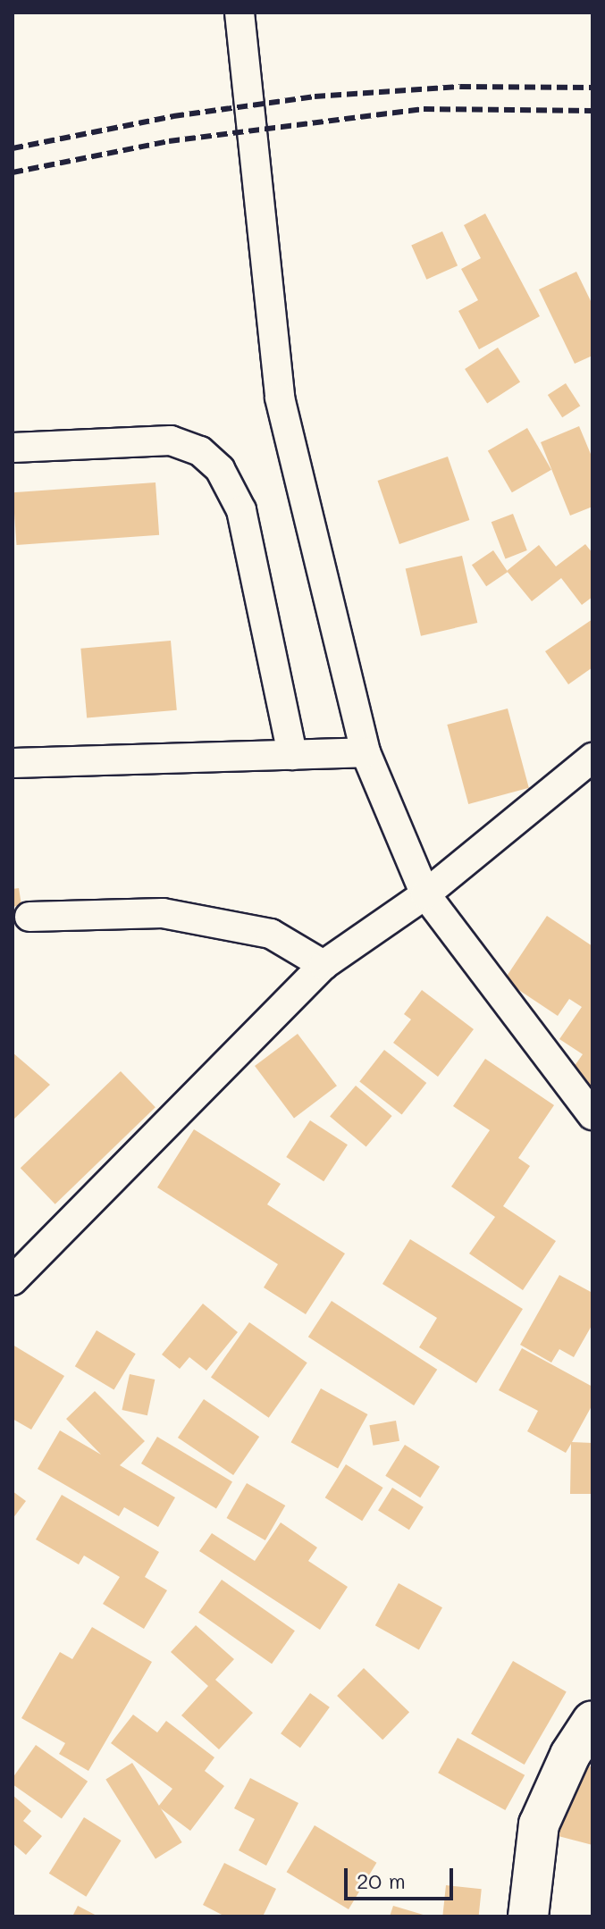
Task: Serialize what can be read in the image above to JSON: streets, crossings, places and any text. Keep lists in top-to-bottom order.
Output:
{
  "scale_bar": "20 m"
}
